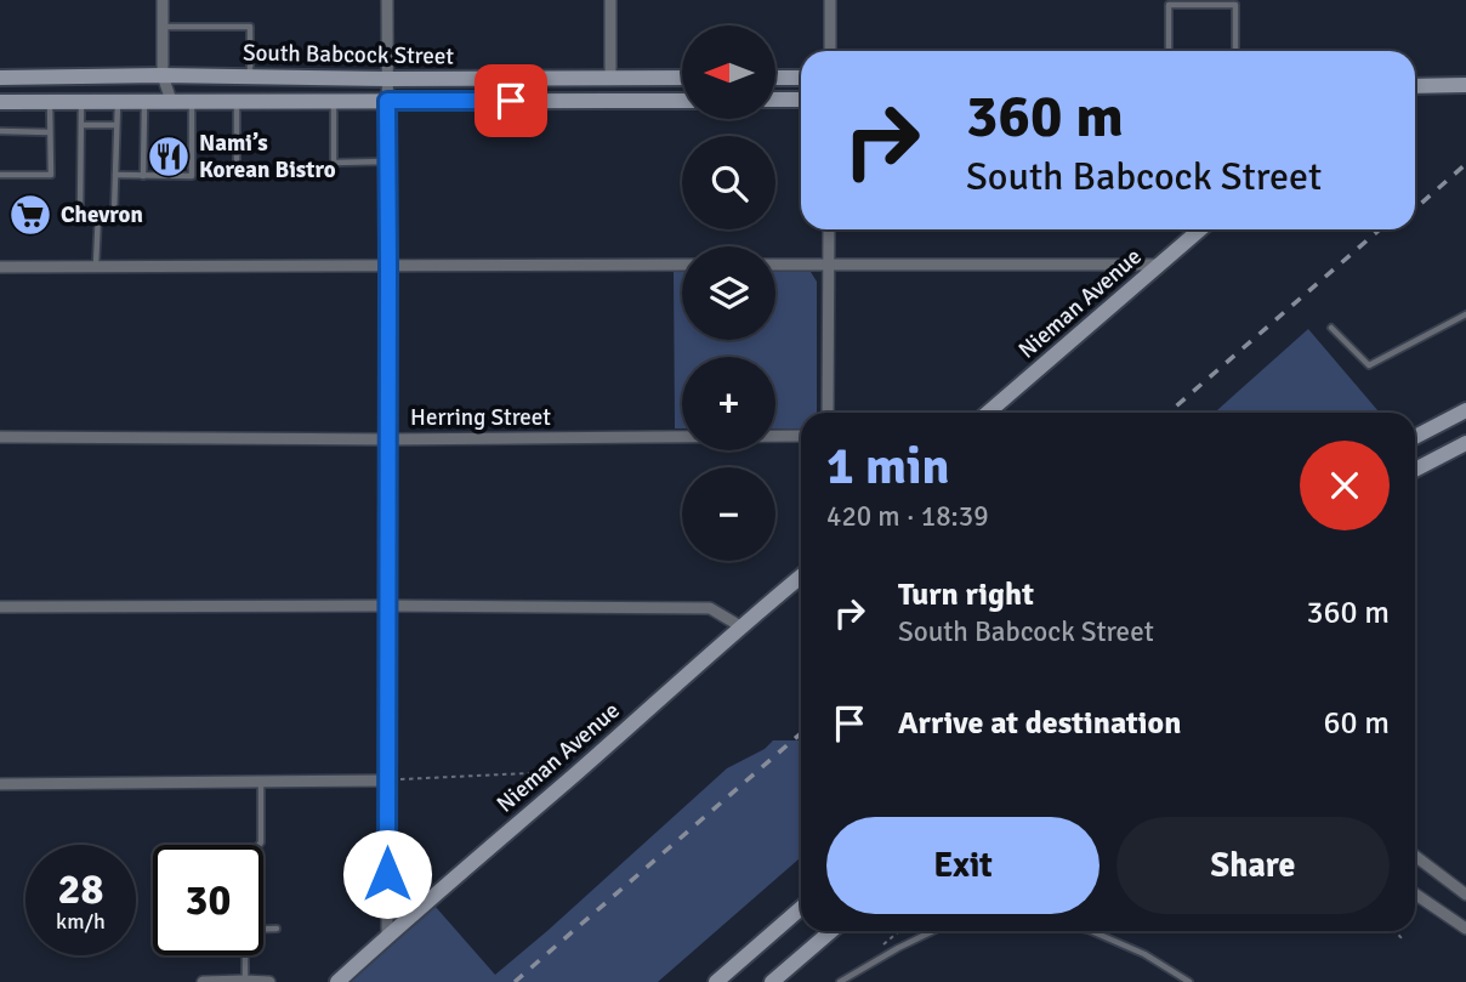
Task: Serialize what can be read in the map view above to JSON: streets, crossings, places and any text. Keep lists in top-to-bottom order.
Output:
{
  "streets": {
    "main road": ["South Babcock Street", "Nieman Avenue"],
    "street": ["Herring Street"]
  },
  "places": {
    "restaurant": ["Nami’s Korean Bistro"],
    "supermarket": ["Chevron"]
  },
  "north": "left",
  "page": {
    "map_buttons": ["+", "−"],
    "turn": ["360 m", "South Babcock Street"],
    "heading": ["1 min", "420 m · 18:39"],
    "list": [
      {
        "name": "Turn right",
        "note": "South Babcock Street",
        "value": "360 m"
      },
      {
        "name": "Arrive at destination",
        "value": "60 m"
      }
    ],
    "buttons": ["Exit", "Share"],
    "speed": "28 km/h",
    "limit": "30"
  }
}
